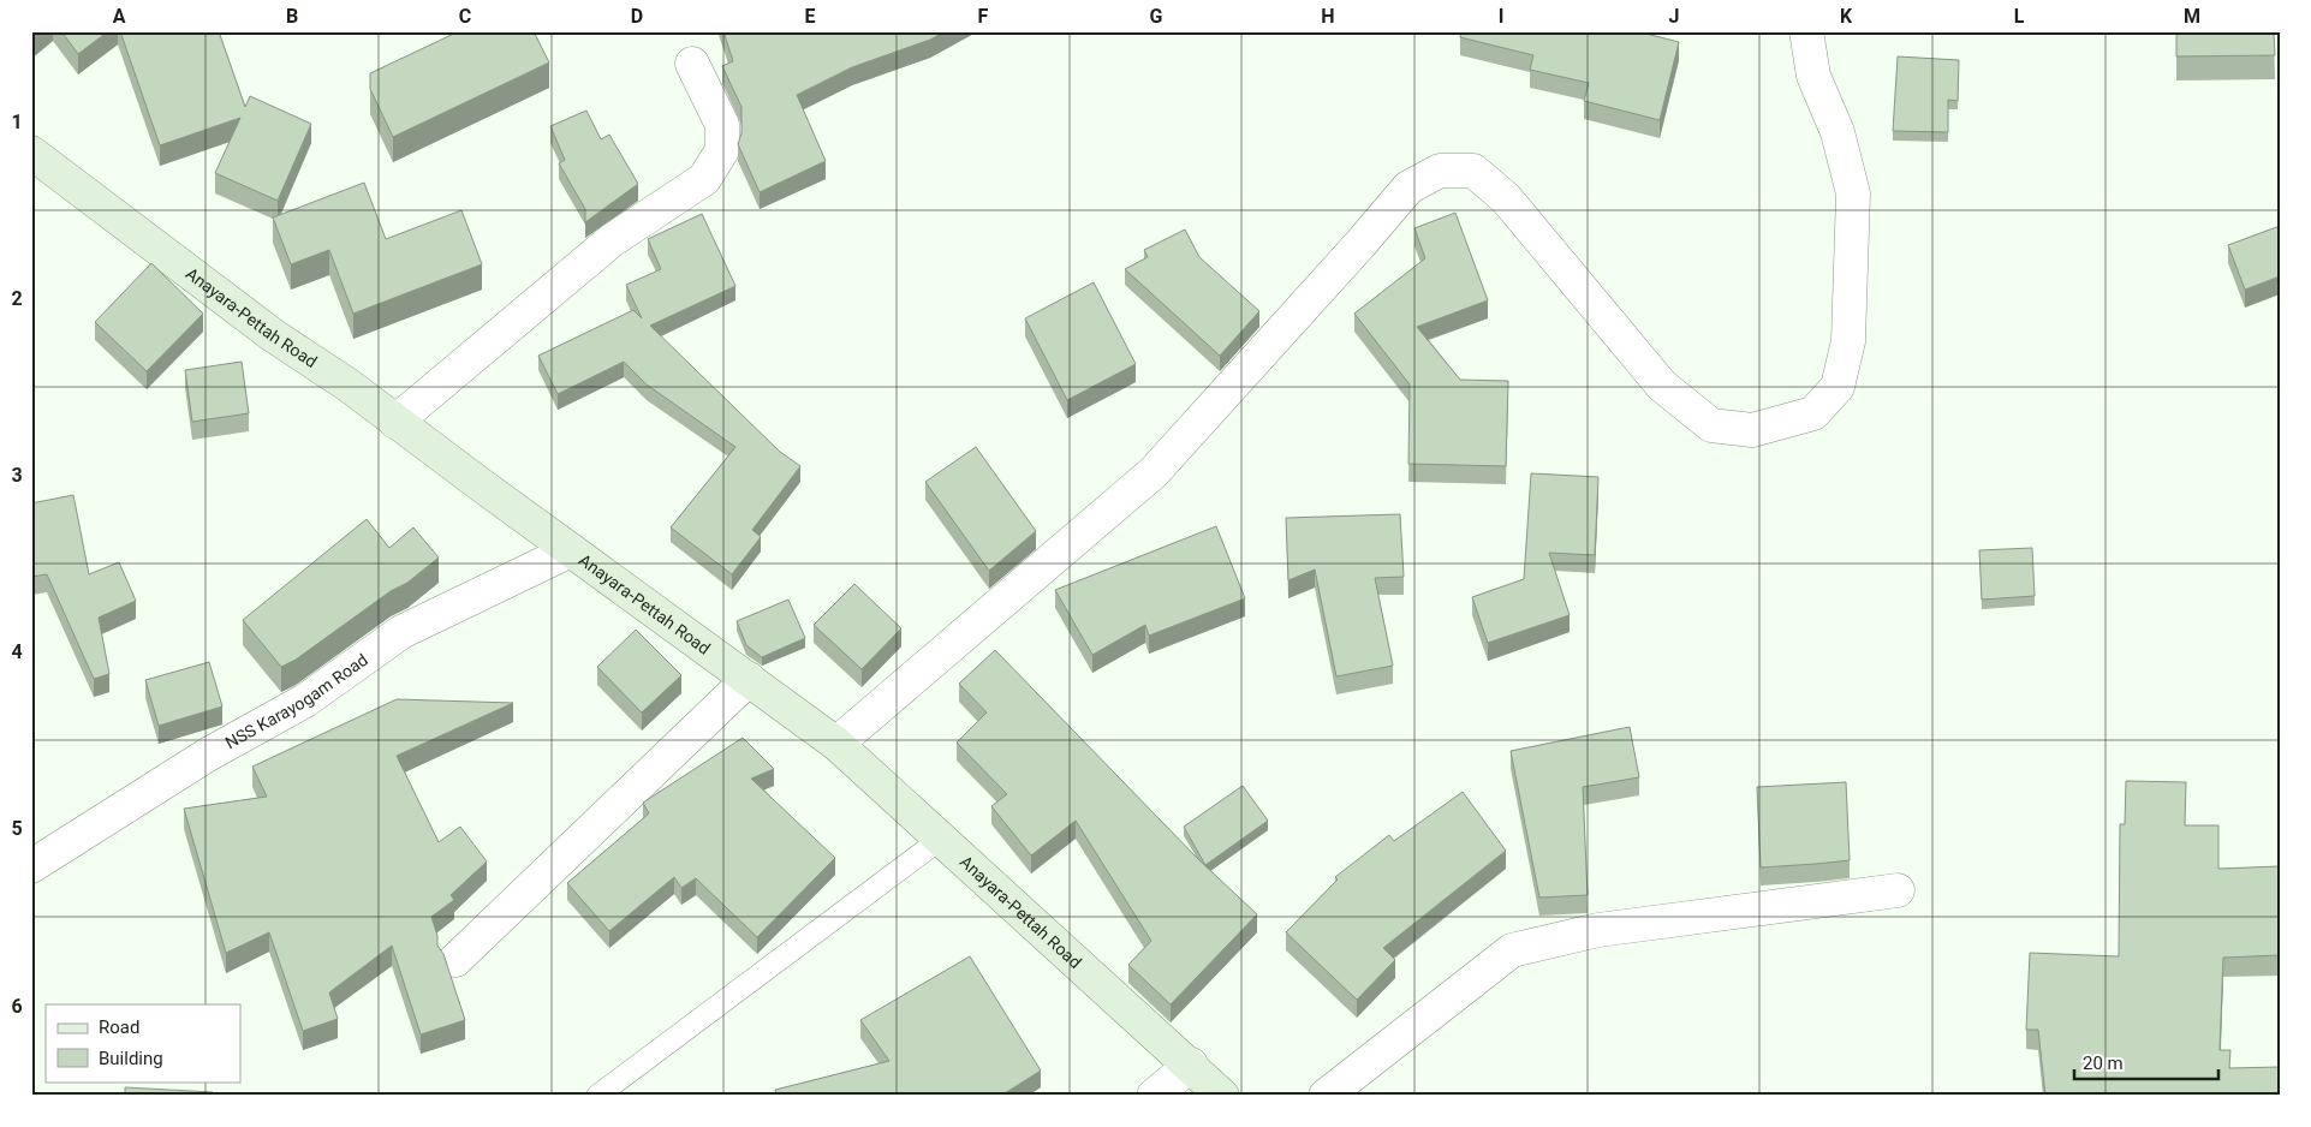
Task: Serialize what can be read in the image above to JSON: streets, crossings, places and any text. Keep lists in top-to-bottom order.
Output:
{
  "streets": {
    "main road": ["Anayara-Pettah Road"],
    "street": ["NSS Karayogam Road"]
  },
  "crossings": [
    ["Anayara-Pettah Road", "NSS Karayogam Road"]
  ],
  "legend": ["Road", "Building"],
  "scale_bar": "20 m",
  "grid": {
    "columns": [
      "A",
      "B",
      "C",
      "D",
      "E",
      "F",
      "G",
      "H",
      "I",
      "J",
      "K",
      "L",
      "M"
    ],
    "rows": [
      "1",
      "2",
      "3",
      "4",
      "5",
      "6"
    ]
  }
}
